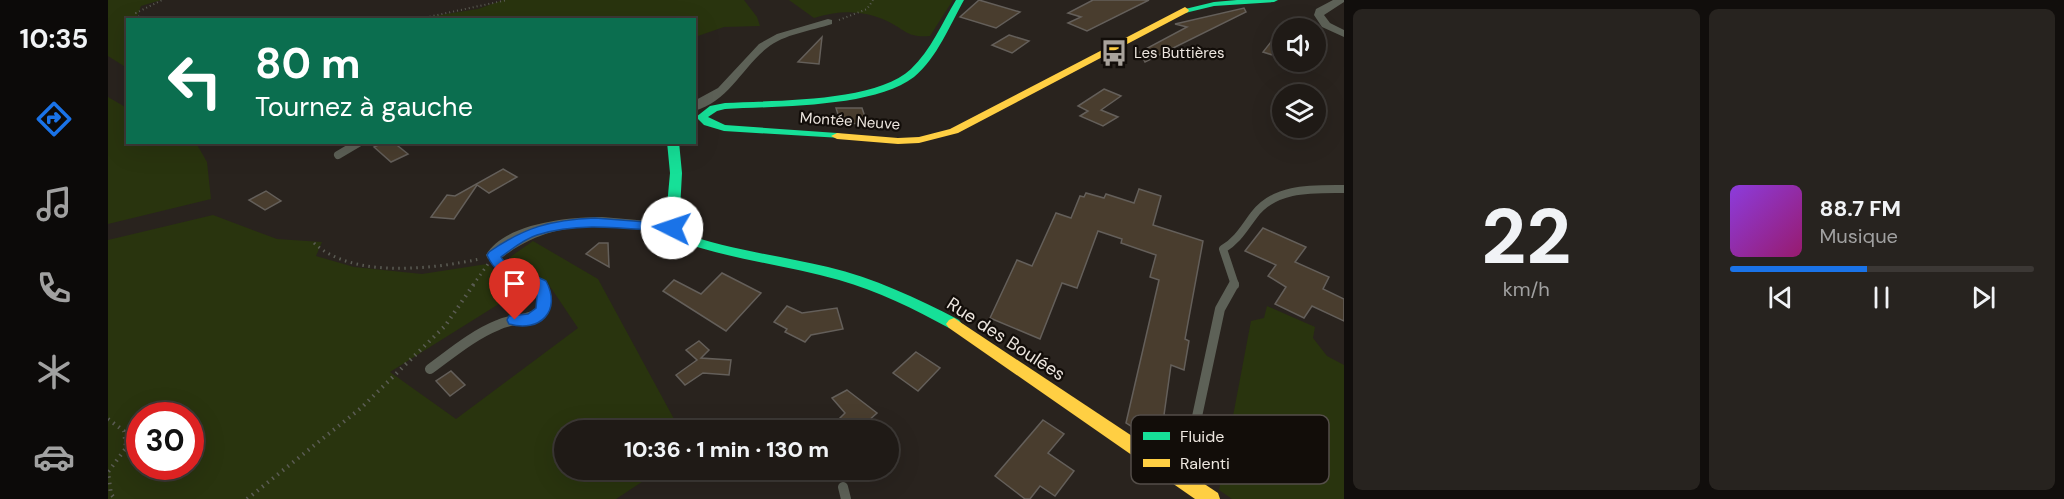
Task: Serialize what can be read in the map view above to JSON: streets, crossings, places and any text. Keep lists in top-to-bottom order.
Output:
{
  "streets": {
    "street": ["Montée Neuve", "Rue des Boulées"]
  },
  "places": {
    "bus stop": ["Les Buttières"]
  },
  "legend": ["Fluide", "Ralenti"],
  "page": {
    "tabs": "10:35",
    "tile": ["22", "km/h"],
    "turn": ["80 m", "Tournez à gauche"],
    "song": ["88.7 FM", "Musique"],
    "limit": "30",
    "trip": "10:36 · 1 min · 130 m"
  }
}
